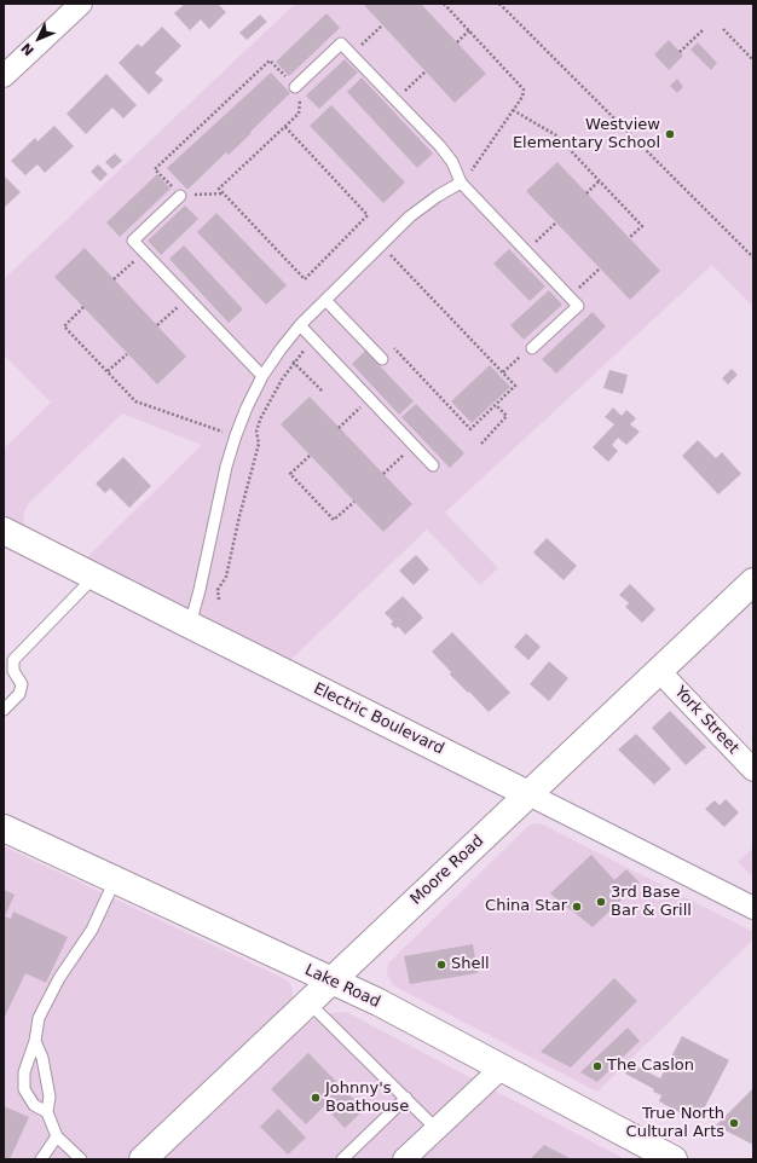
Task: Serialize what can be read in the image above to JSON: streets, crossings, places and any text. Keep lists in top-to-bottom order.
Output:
{
  "streets": {
    "street": [
      "Electric Boulevard",
      "York Street",
      "Moore Road",
      "Lake Road"
    ]
  },
  "crossings": [
    ["Electric Boulevard", "Moore Road"],
    ["York Street", "Moore Road"],
    ["Moore Road", "Lake Road"]
  ],
  "places": [
    "Westview Elementary School",
    "3rd Base Bar & Grill",
    "China Star",
    "Shell",
    "The Caslon",
    "Johnny's Boathouse",
    "True North Cultural Arts"
  ],
  "north": "bottom left"
}
